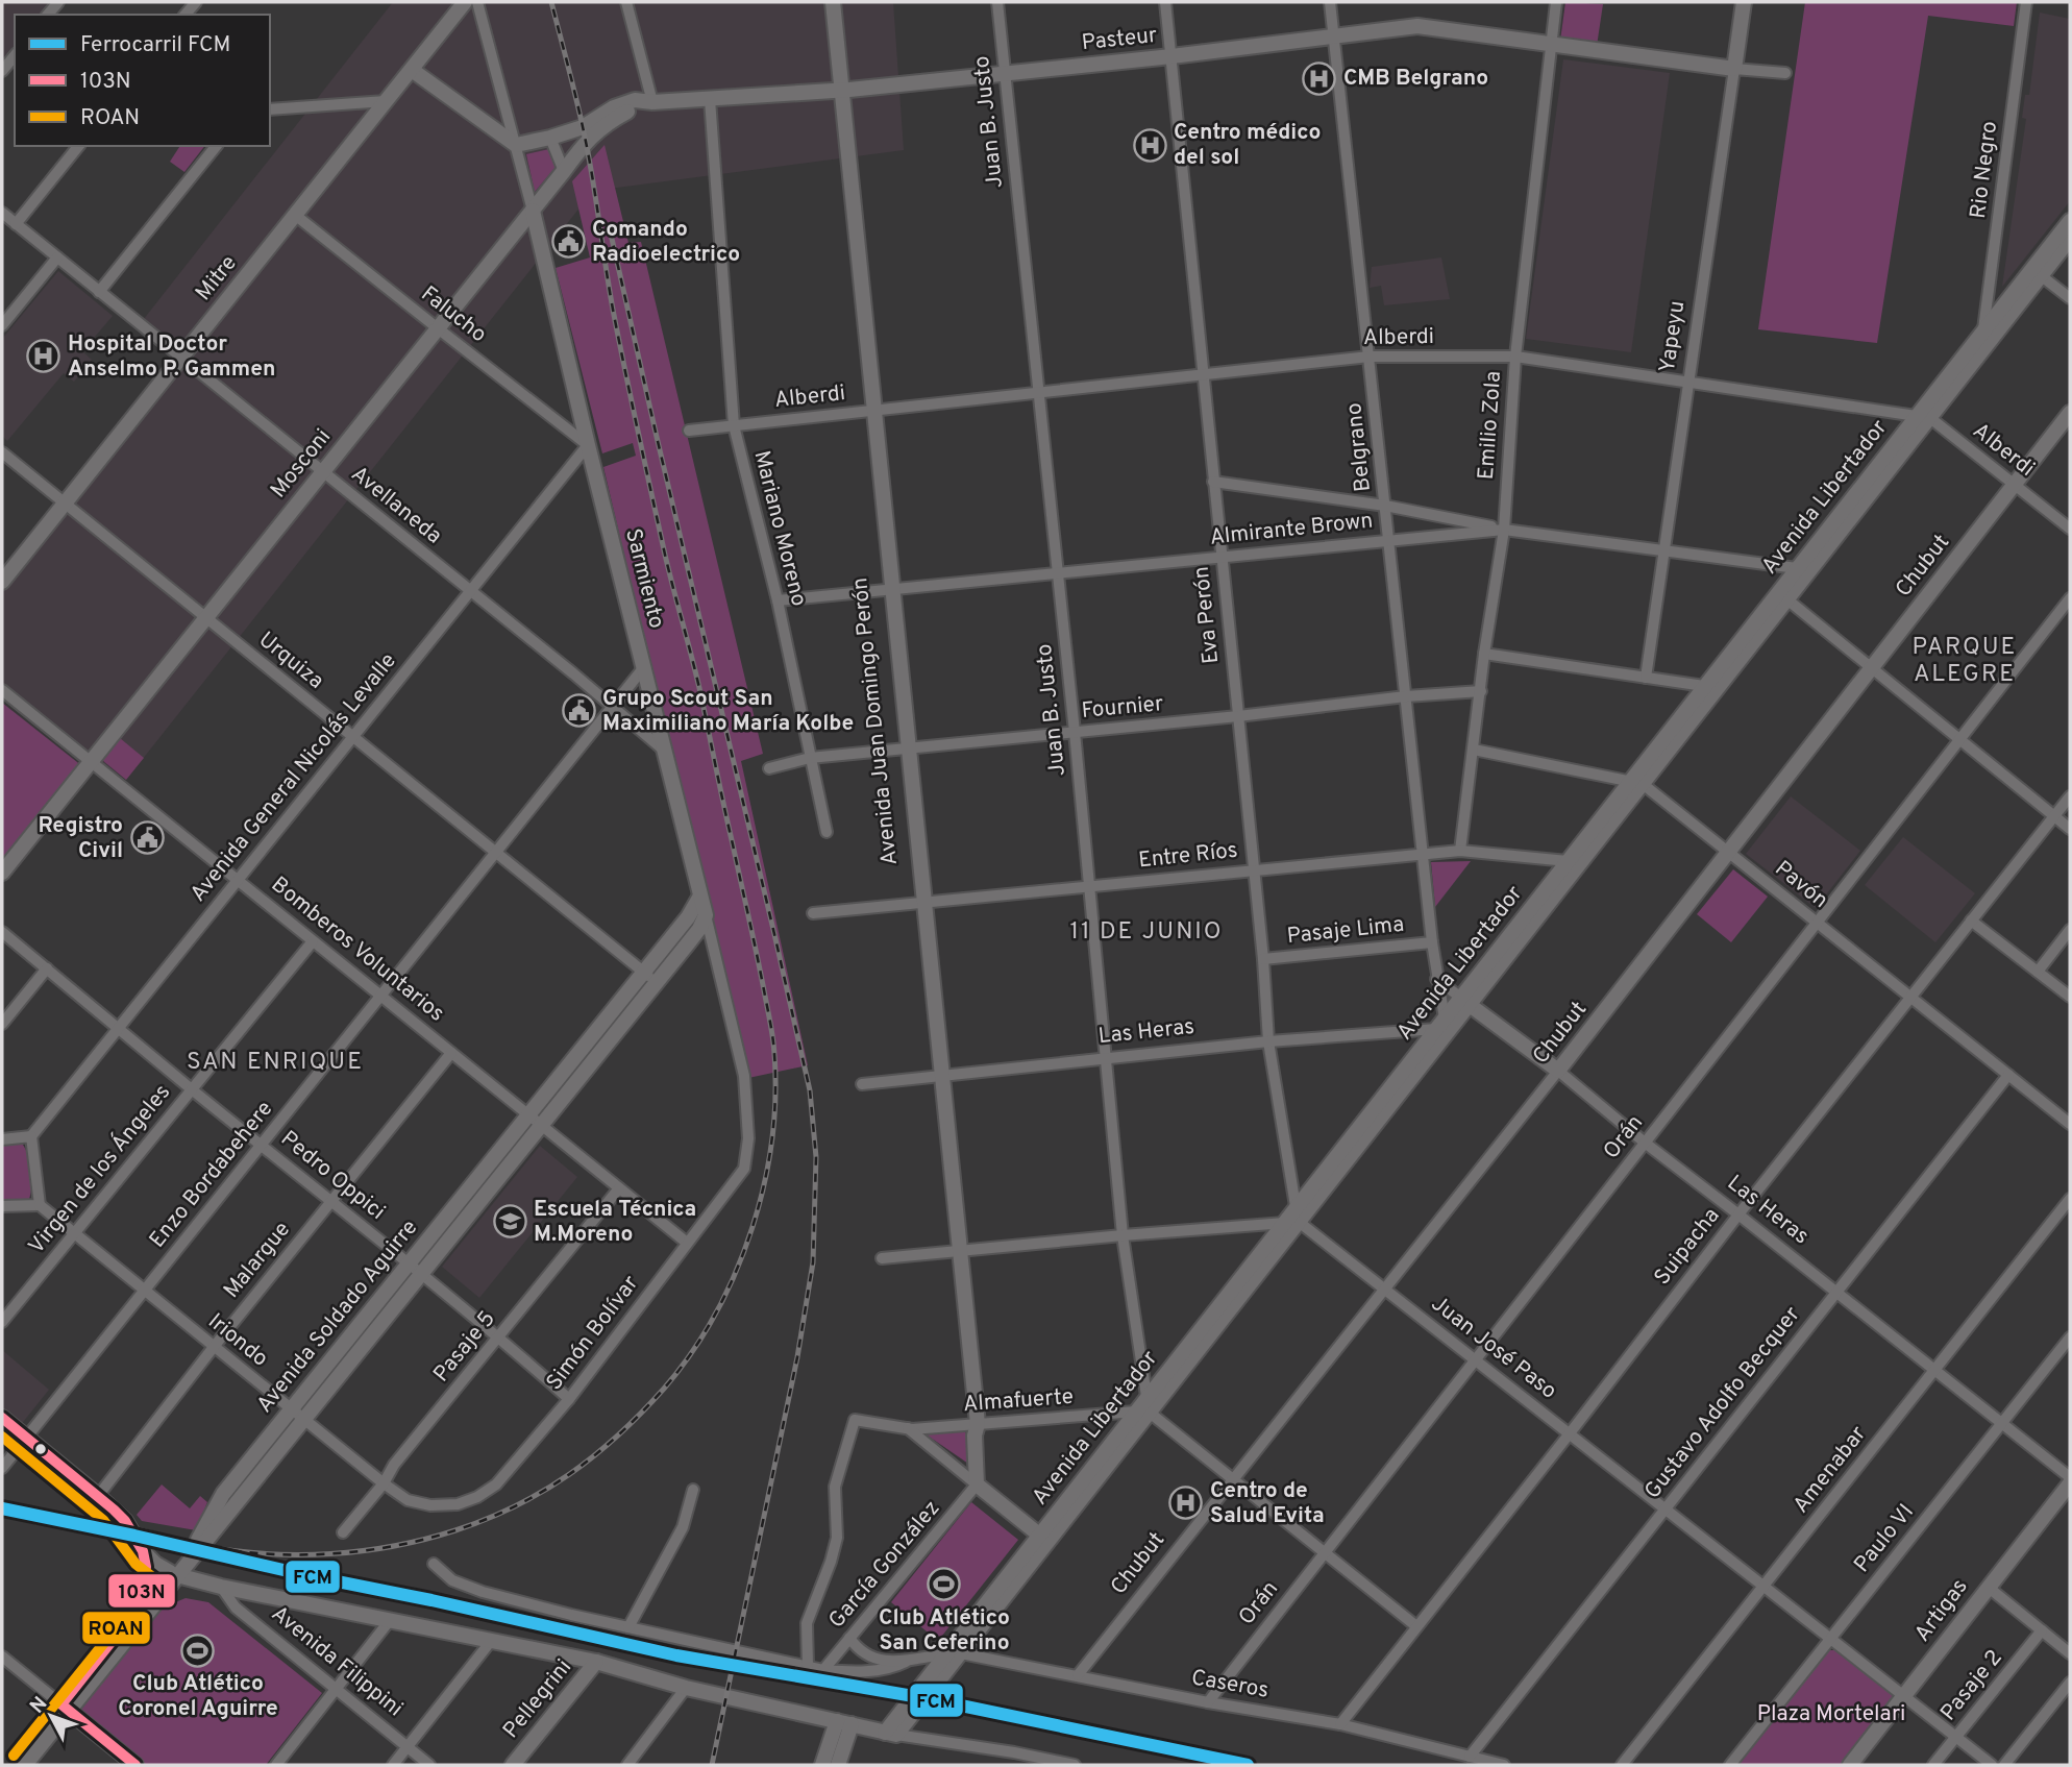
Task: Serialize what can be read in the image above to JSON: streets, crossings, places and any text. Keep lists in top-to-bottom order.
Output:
{
  "streets": {
    "main road": [
      "Pasteur",
      "Mitre",
      "Yapeyu",
      "Mosconi",
      "Avenida Libertador",
      "Chubut",
      "Sarmiento",
      "Avenida Juan Domingo Perón",
      "Las Heras",
      "Avenida Soldado Aguirre",
      "Artigas",
      "Pellegrini"
    ],
    "street": [
      "Juan B. Justo",
      "Rio Negro",
      "Falucho",
      "Alberdi",
      "Emilio Zola",
      "Belgrano",
      "Avellaneda",
      "Mariano Moreno",
      "Almirante Brown",
      "Eva Perón",
      "Urquiza",
      "Fournier",
      "Avenida General Nicolás Levalle",
      "Entre Ríos",
      "Pavón",
      "Pasaje Lima",
      "Bomberos Voluntarios",
      "Orán",
      "Virgen de los Ángeles",
      "Enzo Bordabehere",
      "Pedro Oppici",
      "Suipacha",
      "Malargue",
      "Simón Bolívar",
      "Iriondo",
      "Pasaje 5",
      "Juan José Paso",
      "Almafuerte",
      "Gustavo Adolfo Becquer",
      "Amenabar",
      "Paulo VI",
      "García González",
      "Avenida Filippini",
      "Caseros",
      "Pasaje 2"
    ]
  },
  "crossings": [
    ["Pasteur", "Juan B. Justo"],
    ["Pasteur", "Yapeyu"],
    ["Pasteur", "Emilio Zola"],
    ["Pasteur", "Belgrano"],
    ["Pasteur", "Mosconi"],
    ["Pasteur", "Mariano Moreno"],
    ["Pasteur", "Sarmiento"],
    ["Pasteur", "Eva Perón"],
    ["Pasteur", "Avenida Juan Domingo Perón"],
    ["Juan B. Justo", "Alberdi"],
    ["Juan B. Justo", "Avenida Libertador"],
    ["Juan B. Justo", "Almirante Brown"],
    ["Juan B. Justo", "Fournier"],
    ["Juan B. Justo", "Entre Ríos"],
    ["Juan B. Justo", "Las Heras"],
    ["Juan B. Justo", "Almafuerte"],
    ["Rio Negro", "Avenida Libertador"],
    ["Mitre", "Falucho"],
    ["Mitre", "Avellaneda"],
    ["Mitre", "Urquiza"],
    ["Falucho", "Mosconi"],
    ["Falucho", "Sarmiento"],
    ["Falucho", "Avenida General Nicolás Levalle"],
    ["Yapeyu", "Alberdi"],
    ["Yapeyu", "Almirante Brown"],
    ["Alberdi", "Emilio Zola"],
    ["Alberdi", "Belgrano"],
    ["Alberdi", "Avenida Libertador"],
    ["Alberdi", "Mariano Moreno"],
    ["Alberdi", "Chubut"],
    ["Alberdi", "Eva Perón"],
    ["Alberdi", "Avenida Juan Domingo Perón"],
    ["Emilio Zola", "Almirante Brown"],
    ["Emilio Zola", "Fournier"],
    ["Emilio Zola", "Entre Ríos"],
    ["Emilio Zola", "Pavón"],
    ["Belgrano", "Avenida Libertador"],
    ["Belgrano", "Almirante Brown"],
    ["Belgrano", "Fournier"],
    ["Belgrano", "Entre Ríos"],
    ["Belgrano", "Pasaje Lima"],
    ["Belgrano", "Las Heras"],
    ["Mosconi", "Avellaneda"],
    ["Mosconi", "Sarmiento"],
    ["Mosconi", "Urquiza"],
    ["Mosconi", "Bomberos Voluntarios"],
    ["Avenida Libertador", "Almirante Brown"],
    ["Avenida Libertador", "Eva Perón"],
    ["Avenida Libertador", "Entre Ríos"],
    ["Avenida Libertador", "Pavón"],
    ["Avenida Libertador", "Las Heras"],
    ["Avenida Libertador", "Juan José Paso"],
    ["Avenida Libertador", "Almafuerte"],
    ["Avenida Libertador", "Caseros"],
    ["Avellaneda", "Sarmiento"],
    ["Avellaneda", "Avenida General Nicolás Levalle"],
    ["Avellaneda", "Enzo Bordabehere"],
    ["Mariano Moreno", "Almirante Brown"],
    ["Mariano Moreno", "Fournier"],
    ["Almirante Brown", "Eva Perón"],
    ["Almirante Brown", "Avenida Juan Domingo Perón"],
    ["Chubut", "Pavón"],
    ["Chubut", "Las Heras"],
    ["Chubut", "Juan José Paso"],
    ["Chubut", "Caseros"],
    ["Sarmiento", "Avenida General Nicolás Levalle"],
    ["Sarmiento", "Enzo Bordabehere"],
    ["Sarmiento", "Avenida Soldado Aguirre"],
    ["Sarmiento", "Simón Bolívar"],
    ["Eva Perón", "Fournier"],
    ["Eva Perón", "Entre Ríos"],
    ["Eva Perón", "Pasaje Lima"],
    ["Eva Perón", "Las Heras"],
    ["Eva Perón", "Juan José Paso"],
    ["Urquiza", "Avenida General Nicolás Levalle"],
    ["Urquiza", "Enzo Bordabehere"],
    ["Urquiza", "Avenida Soldado Aguirre"],
    ["Fournier", "Avenida Juan Domingo Perón"],
    ["Avenida Juan Domingo Perón", "Entre Ríos"],
    ["Avenida Juan Domingo Perón", "Las Heras"],
    ["Avenida Juan Domingo Perón", "Almafuerte"],
    ["Avenida Juan Domingo Perón", "García González"],
    ["Avenida General Nicolás Levalle", "Bomberos Voluntarios"],
    ["Avenida General Nicolás Levalle", "Pedro Oppici"],
    ["Pavón", "Orán"],
    ["Pavón", "Suipacha"],
    ["Pavón", "Gustavo Adolfo Becquer"],
    ["Bomberos Voluntarios", "Virgen de los Ángeles"],
    ["Bomberos Voluntarios", "Enzo Bordabehere"],
    ["Bomberos Voluntarios", "Malargue"],
    ["Bomberos Voluntarios", "Avenida Soldado Aguirre"],
    ["Bomberos Voluntarios", "Simón Bolívar"],
    ["Bomberos Voluntarios", "Pasaje 5"],
    ["Las Heras", "Orán"],
    ["Las Heras", "Suipacha"],
    ["Las Heras", "Gustavo Adolfo Becquer"],
    ["Las Heras", "Amenabar"],
    ["Las Heras", "Paulo VI"],
    ["Las Heras", "Artigas"],
    ["Orán", "Juan José Paso"],
    ["Orán", "Caseros"],
    ["Virgen de los Ángeles", "Pedro Oppici"],
    ["Virgen de los Ángeles", "Iriondo"],
    ["Enzo Bordabehere", "Pedro Oppici"],
    ["Enzo Bordabehere", "Iriondo"],
    ["Pedro Oppici", "Malargue"],
    ["Pedro Oppici", "Avenida Soldado Aguirre"],
    ["Pedro Oppici", "Simón Bolívar"],
    ["Pedro Oppici", "Pasaje 5"],
    ["Suipacha", "Juan José Paso"],
    ["Suipacha", "Caseros"],
    ["Malargue", "Iriondo"],
    ["Avenida Soldado Aguirre", "Iriondo"],
    ["Simón Bolívar", "Iriondo"],
    ["Iriondo", "Pasaje 5"],
    ["Juan José Paso", "Gustavo Adolfo Becquer"],
    ["Juan José Paso", "Amenabar"],
    ["Juan José Paso", "Paulo VI"],
    ["Juan José Paso", "Artigas"],
    ["Juan José Paso", "Pasaje 2"],
    ["Gustavo Adolfo Becquer", "Caseros"]
  ],
  "districts": ["PARQUE ALEGRE", "11 DE JUNIO", "SAN ENRIQUE"],
  "parks": ["Plaza Mortelari"],
  "places": {
    "hospital": [
      "CMB Belgrano",
      "Centro médico del sol",
      "Hospital Doctor Anselmo P. Gammen",
      "Centro de Salud Evita"
    ],
    "public building": ["Comando Radioelectrico", "Grupo Scout San Maximiliano María Kolbe", "Registro Civil"],
    "school or university": ["Escuela Técnica M.Moreno"],
    "sports": ["Club Atlético San Ceferino", "Club Atlético Coronel Aguirre"]
  },
  "lines": ["transit line 103N", "transit line ROAN", "rail line FCM"],
  "legend": ["Ferrocarril FCM", "103N", "ROAN"],
  "north": "top left"
}
